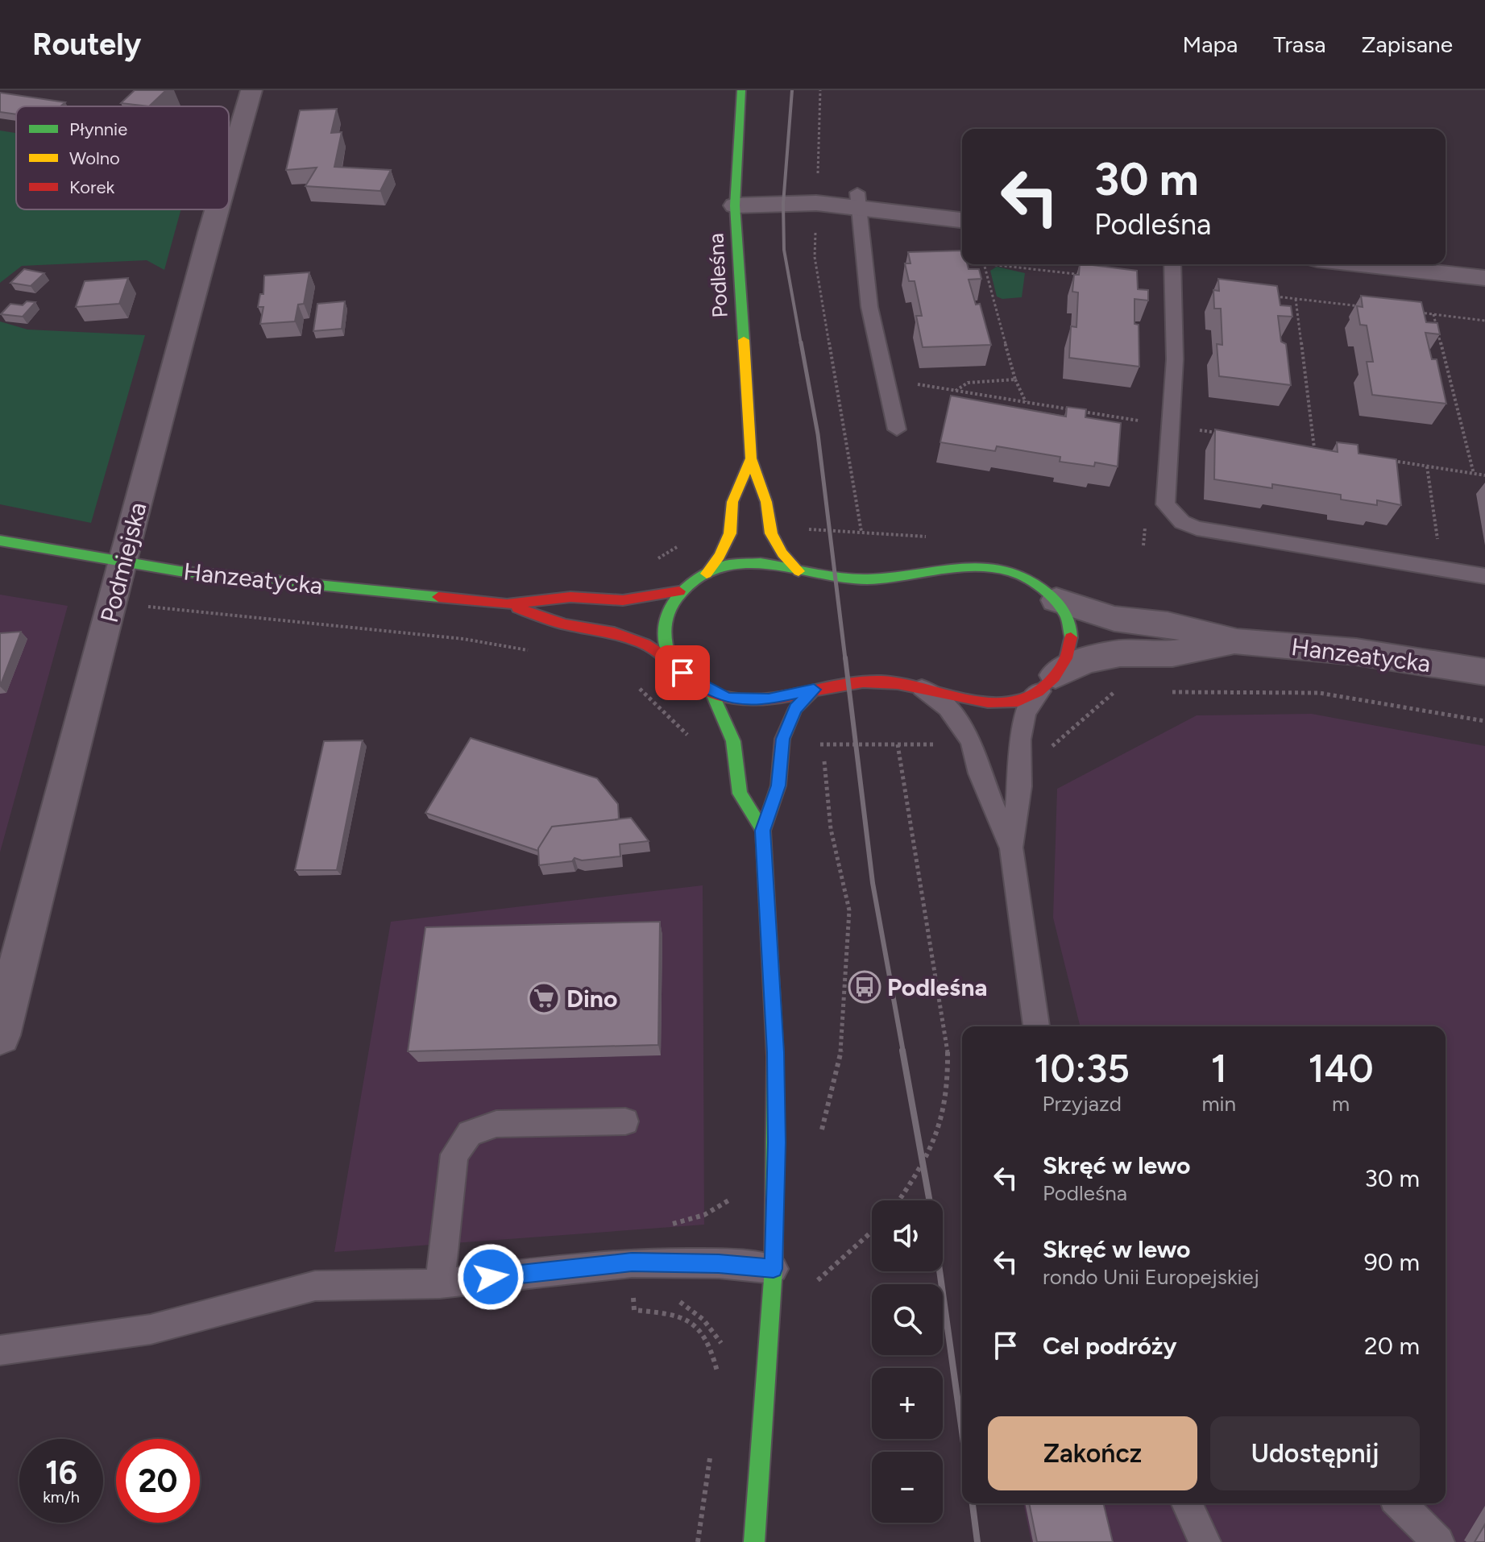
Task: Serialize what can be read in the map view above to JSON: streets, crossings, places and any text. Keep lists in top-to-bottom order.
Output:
{
  "streets": {
    "street": ["Podleśna", "Podmiejska", "Hanzeatycka"]
  },
  "crossings": [
    ["Podmiejska", "Hanzeatycka"]
  ],
  "places": {
    "bus stop": ["Podleśna"],
    "supermarket": ["Dino"]
  },
  "legend": ["Płynnie", "Wolno", "Korek"],
  "page": {
    "header": "Routely",
    "nav": ["Mapa", "Trasa", "Zapisane"],
    "turn": ["30 m", "Podleśna"],
    "eta": [
      "10:35",
      "Przyjazd",
      "1",
      "min",
      "140",
      "m"
    ],
    "list": [
      {
        "name": "Skręć w lewo",
        "note": "Podleśna",
        "value": "30 m"
      },
      {
        "name": "Skręć w lewo",
        "note": "rondo Unii Europejskiej",
        "value": "90 m"
      },
      {
        "name": "Cel podróży",
        "value": "20 m"
      }
    ],
    "map_buttons": ["+", "−"],
    "buttons": ["Zakończ", "Udostępnij"],
    "speed": "16 km/h",
    "limit": "20"
  }
}
